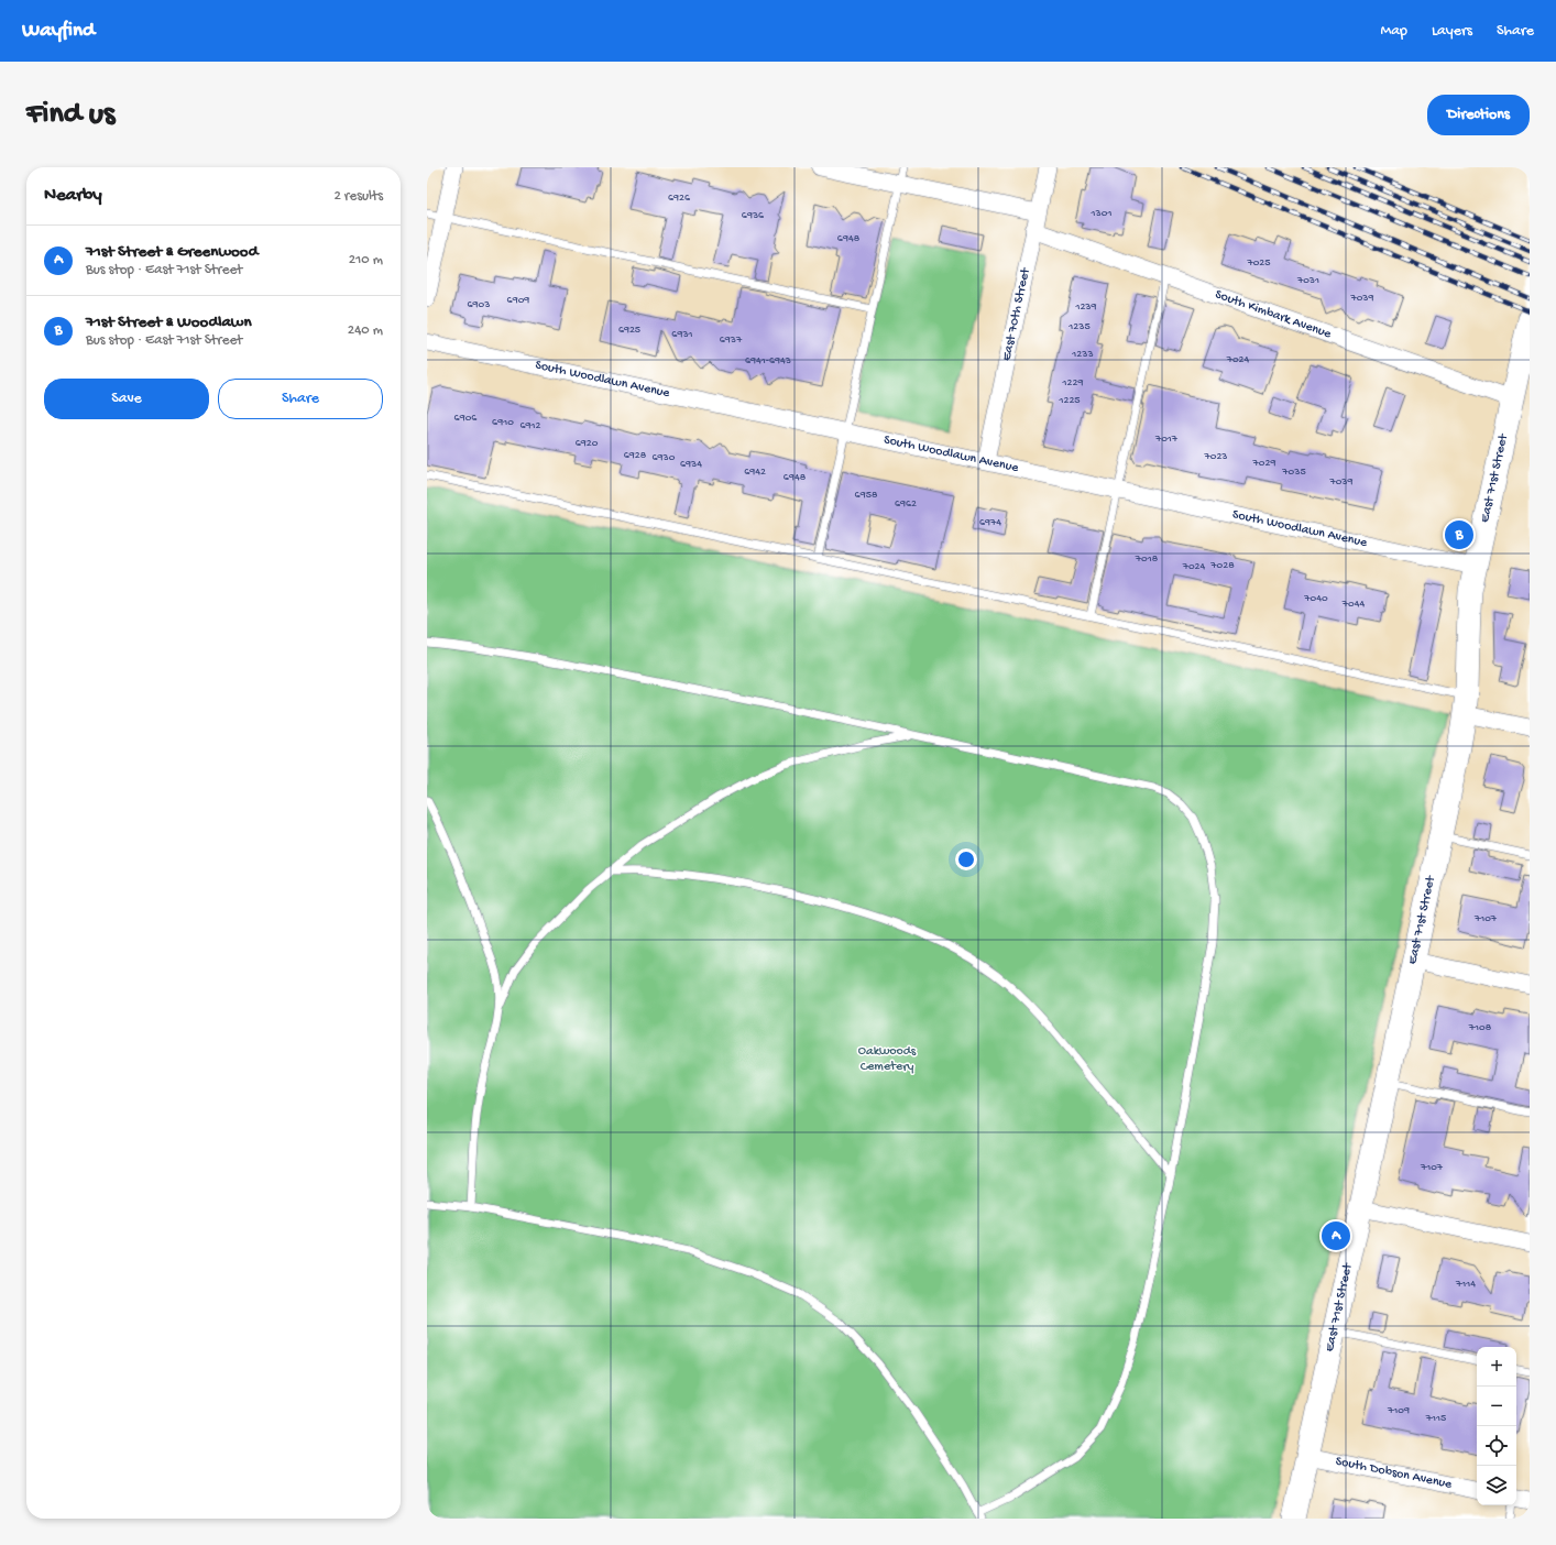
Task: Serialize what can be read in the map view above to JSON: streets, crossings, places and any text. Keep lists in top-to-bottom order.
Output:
{
  "streets": {
    "main road": ["East 71st Street"],
    "street": [
      "East 70th Street",
      "South Kimbark Avenue",
      "South Woodlawn Avenue",
      "South Dobson Avenue"
    ]
  },
  "crossings": [
    ["East 70th Street", "South Kimbark Avenue"],
    ["East 70th Street", "South Woodlawn Avenue"],
    ["South Kimbark Avenue", "East 71st Street"],
    ["South Woodlawn Avenue", "East 71st Street"],
    ["East 71st Street", "South Dobson Avenue"]
  ],
  "parks": ["Oakwoods Cemetery"],
  "house_numbers": [
    "6926",
    "1301",
    "6936",
    "6948",
    "7025",
    "7031",
    "7039",
    "6909",
    "6903",
    "1239",
    "1235",
    "6925",
    "6931",
    "6937",
    "1233",
    "7024",
    "6941-6943",
    "1229",
    "1225",
    "6906",
    "6910",
    "6912",
    "7017",
    "6920",
    "6928",
    "7023",
    "6930",
    "7029",
    "6934",
    "6942",
    "7035",
    "6948",
    "7039",
    "6958",
    "6962",
    "6974",
    "7018",
    "7028",
    "7024",
    "7040",
    "7044",
    "7107",
    "7108",
    "7107",
    "7114",
    "7109",
    "7115"
  ],
  "page": {
    "header": "Wayfind",
    "nav": ["Map", "Layers", "Share"],
    "buttons": [
      "Directions",
      ["Save", "Share"]
    ],
    "title": "Find us",
    "heading": ["Nearby", "2 results"],
    "list": [
      {
        "mark": "A",
        "name": "71st Street & Greenwood",
        "note": "Bus stop · East 71st Street",
        "value": "210 m"
      },
      {
        "mark": "B",
        "name": "71st Street & Woodlawn",
        "note": "Bus stop · East 71st Street",
        "value": "240 m"
      }
    ],
    "pins": ["B", "A"],
    "map_buttons": ["+", "−"]
  }
}
